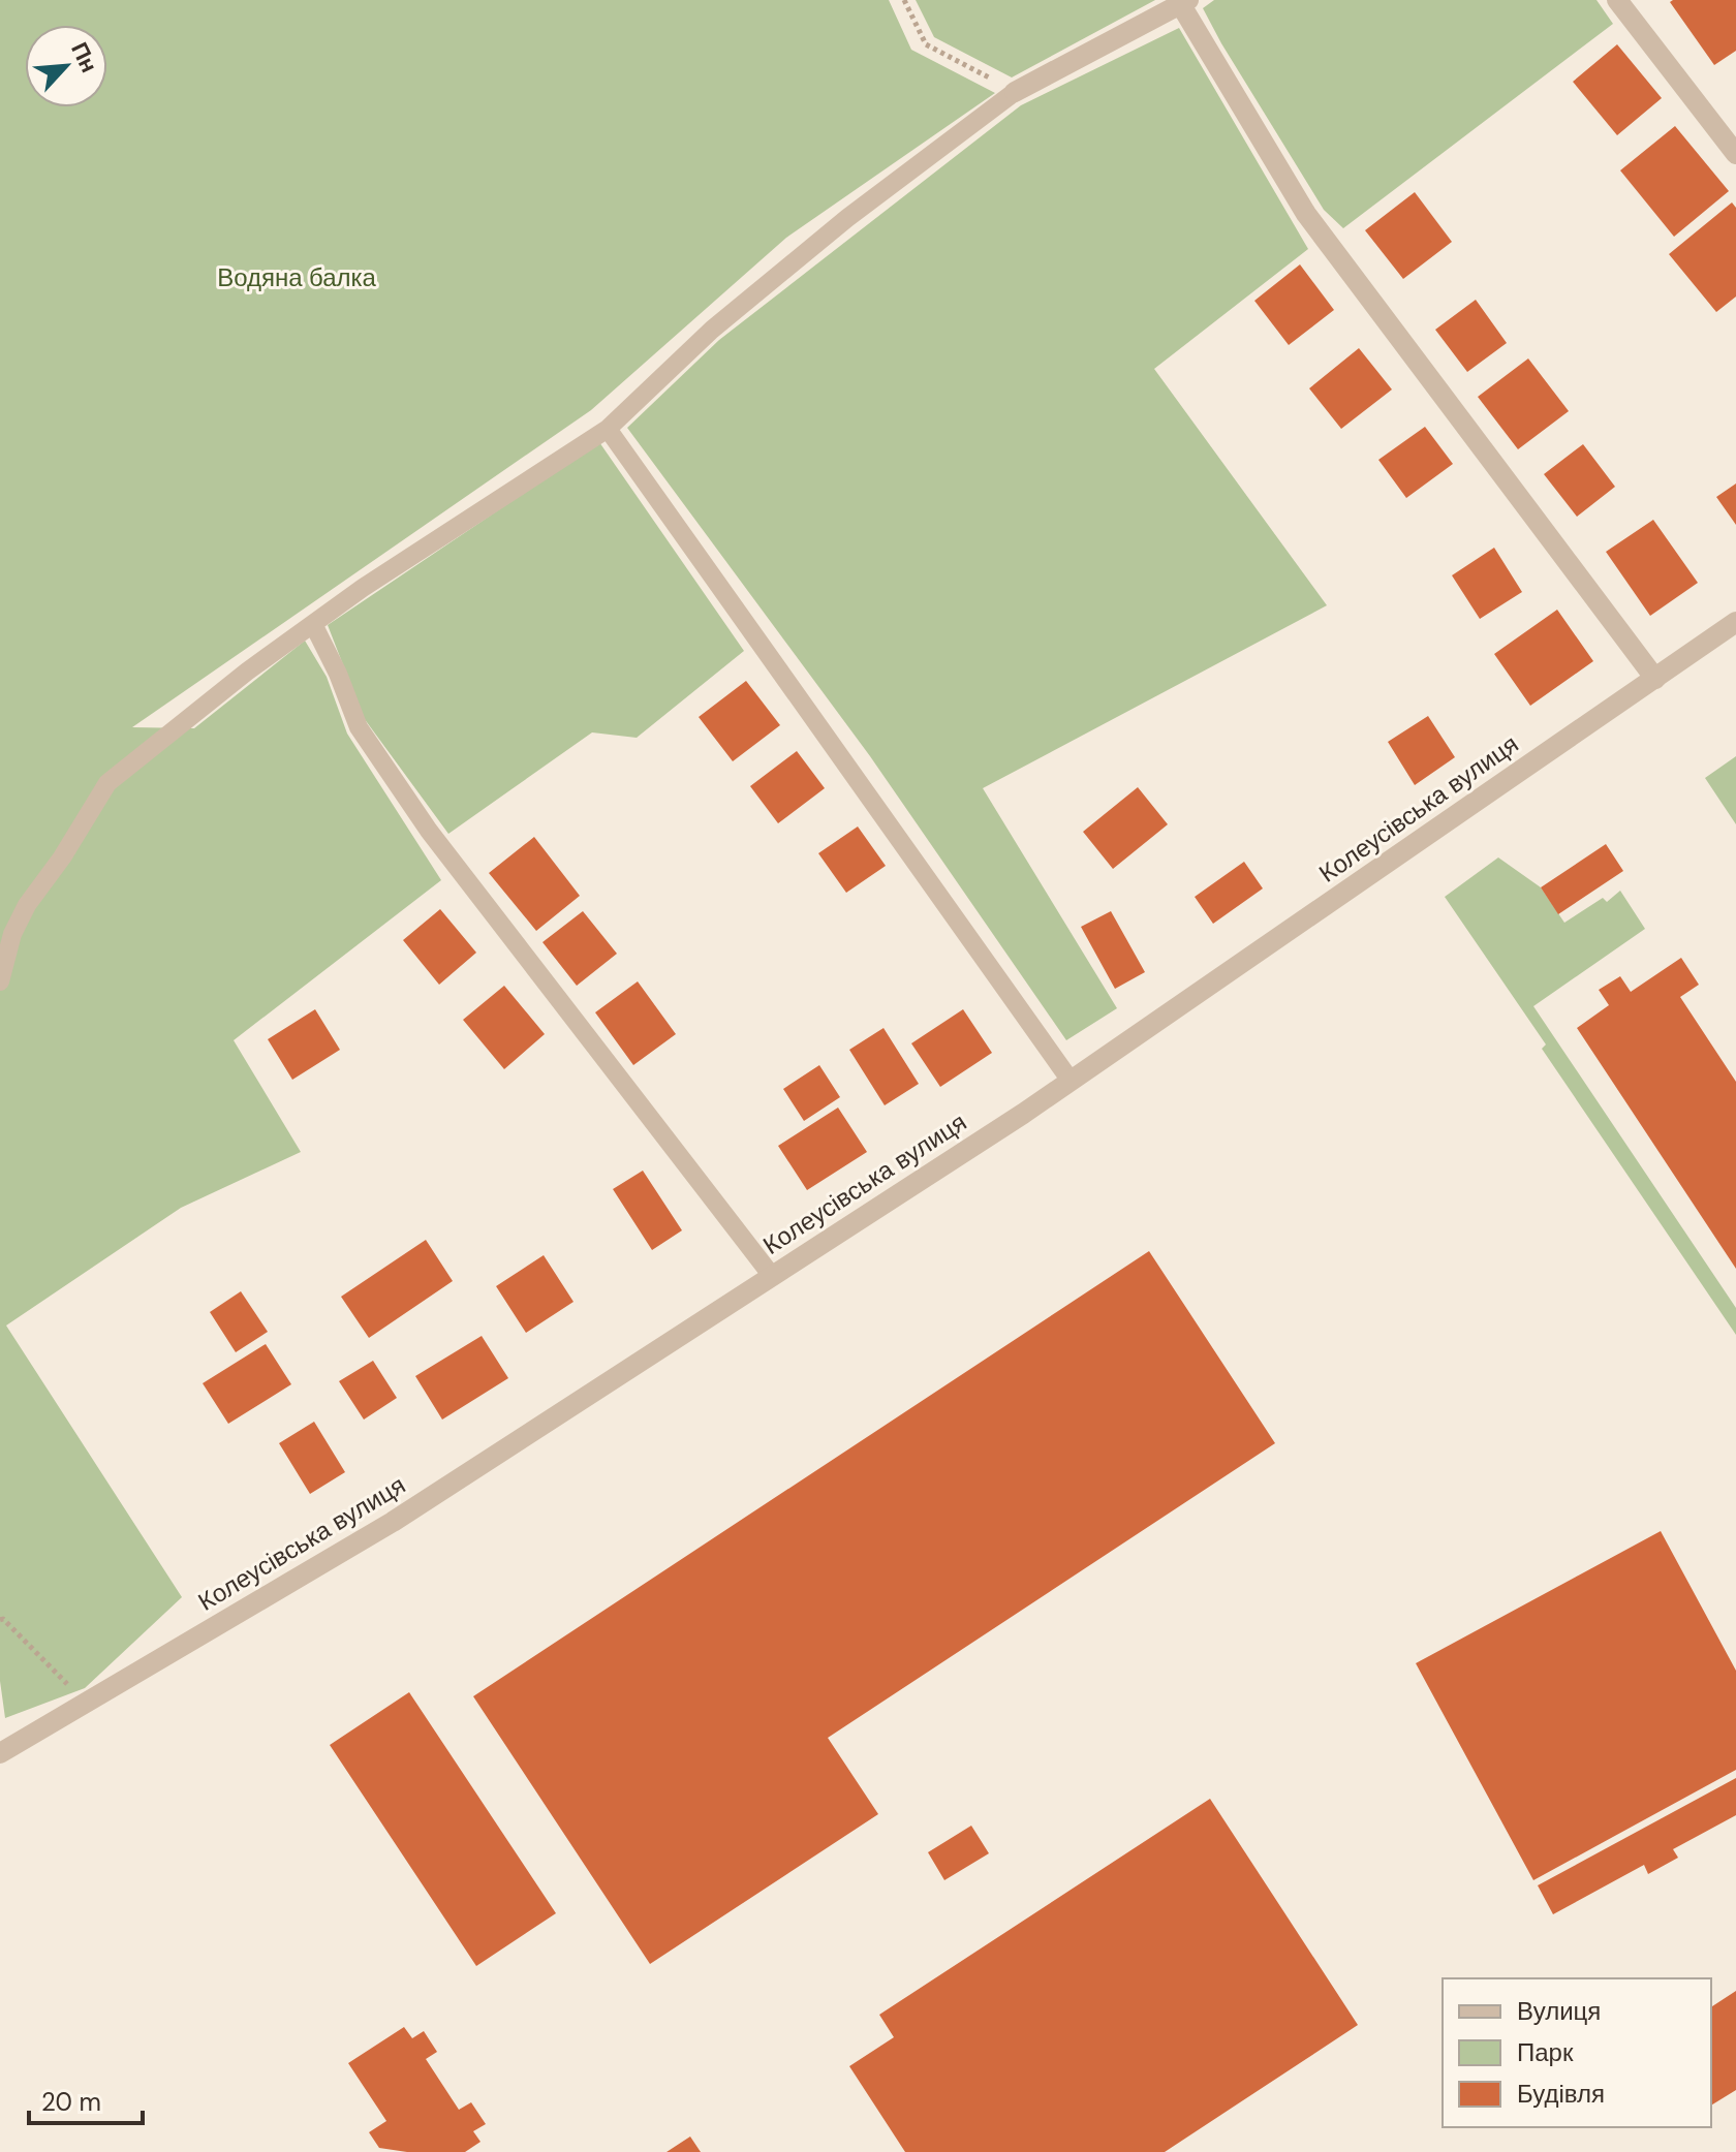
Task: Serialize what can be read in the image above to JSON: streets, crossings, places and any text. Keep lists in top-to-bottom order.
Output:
{
  "streets": {
    "street": ["Колеусівська вулиця"]
  },
  "parks": ["Водяна балка"],
  "legend": ["Вулиця", "Парк", "Будівля"],
  "scale_bar": "20 m",
  "north": "top right"
}
